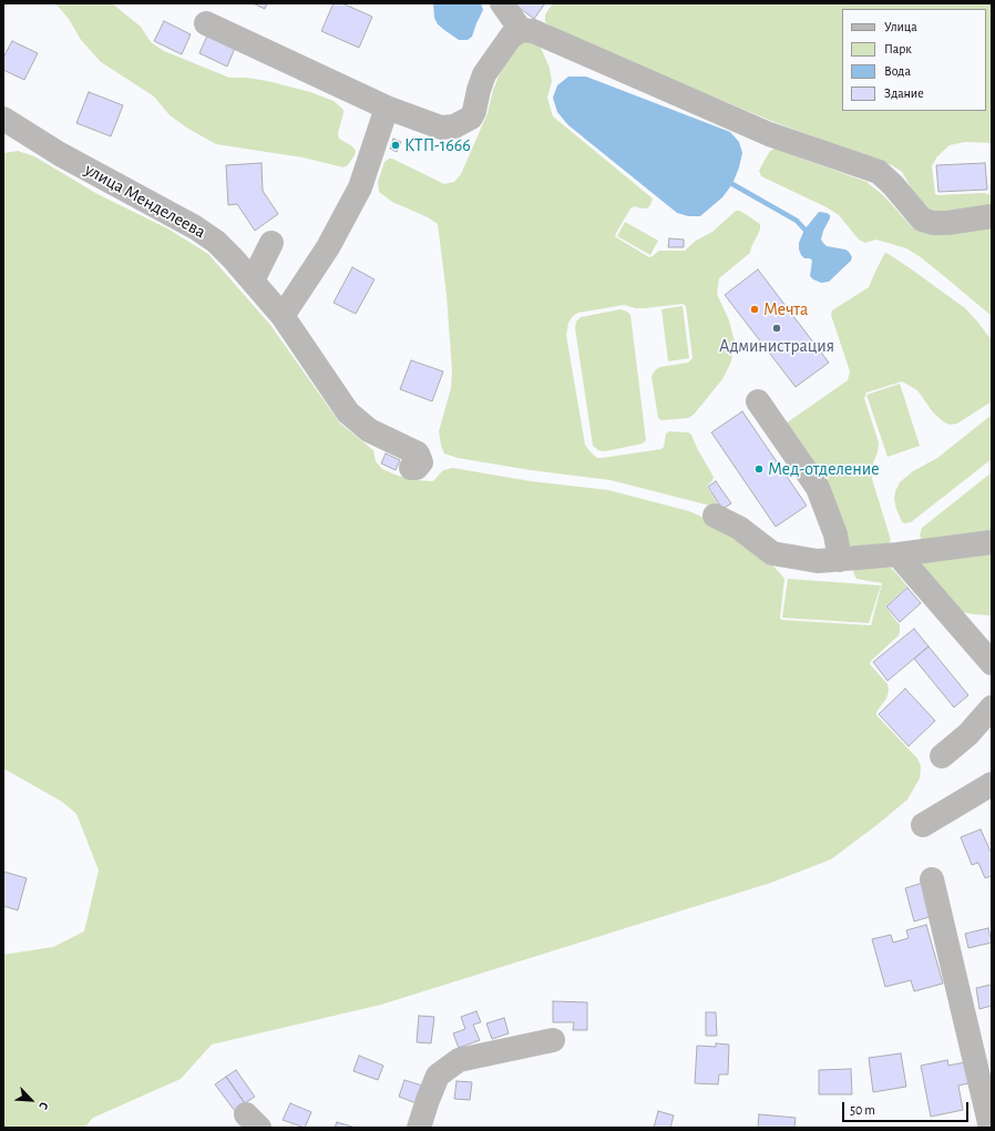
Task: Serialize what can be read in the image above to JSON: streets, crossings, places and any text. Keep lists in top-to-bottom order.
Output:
{
  "streets": {
    "street": ["улица Менделеева"]
  },
  "places": [
    "КТП-1666",
    "Мечта",
    "Администрация",
    "Мед-отделение"
  ],
  "legend": [
    "Улица",
    "Парк",
    "Вода",
    "Здание"
  ],
  "scale_bar": "50 m",
  "north": "bottom right"
}
